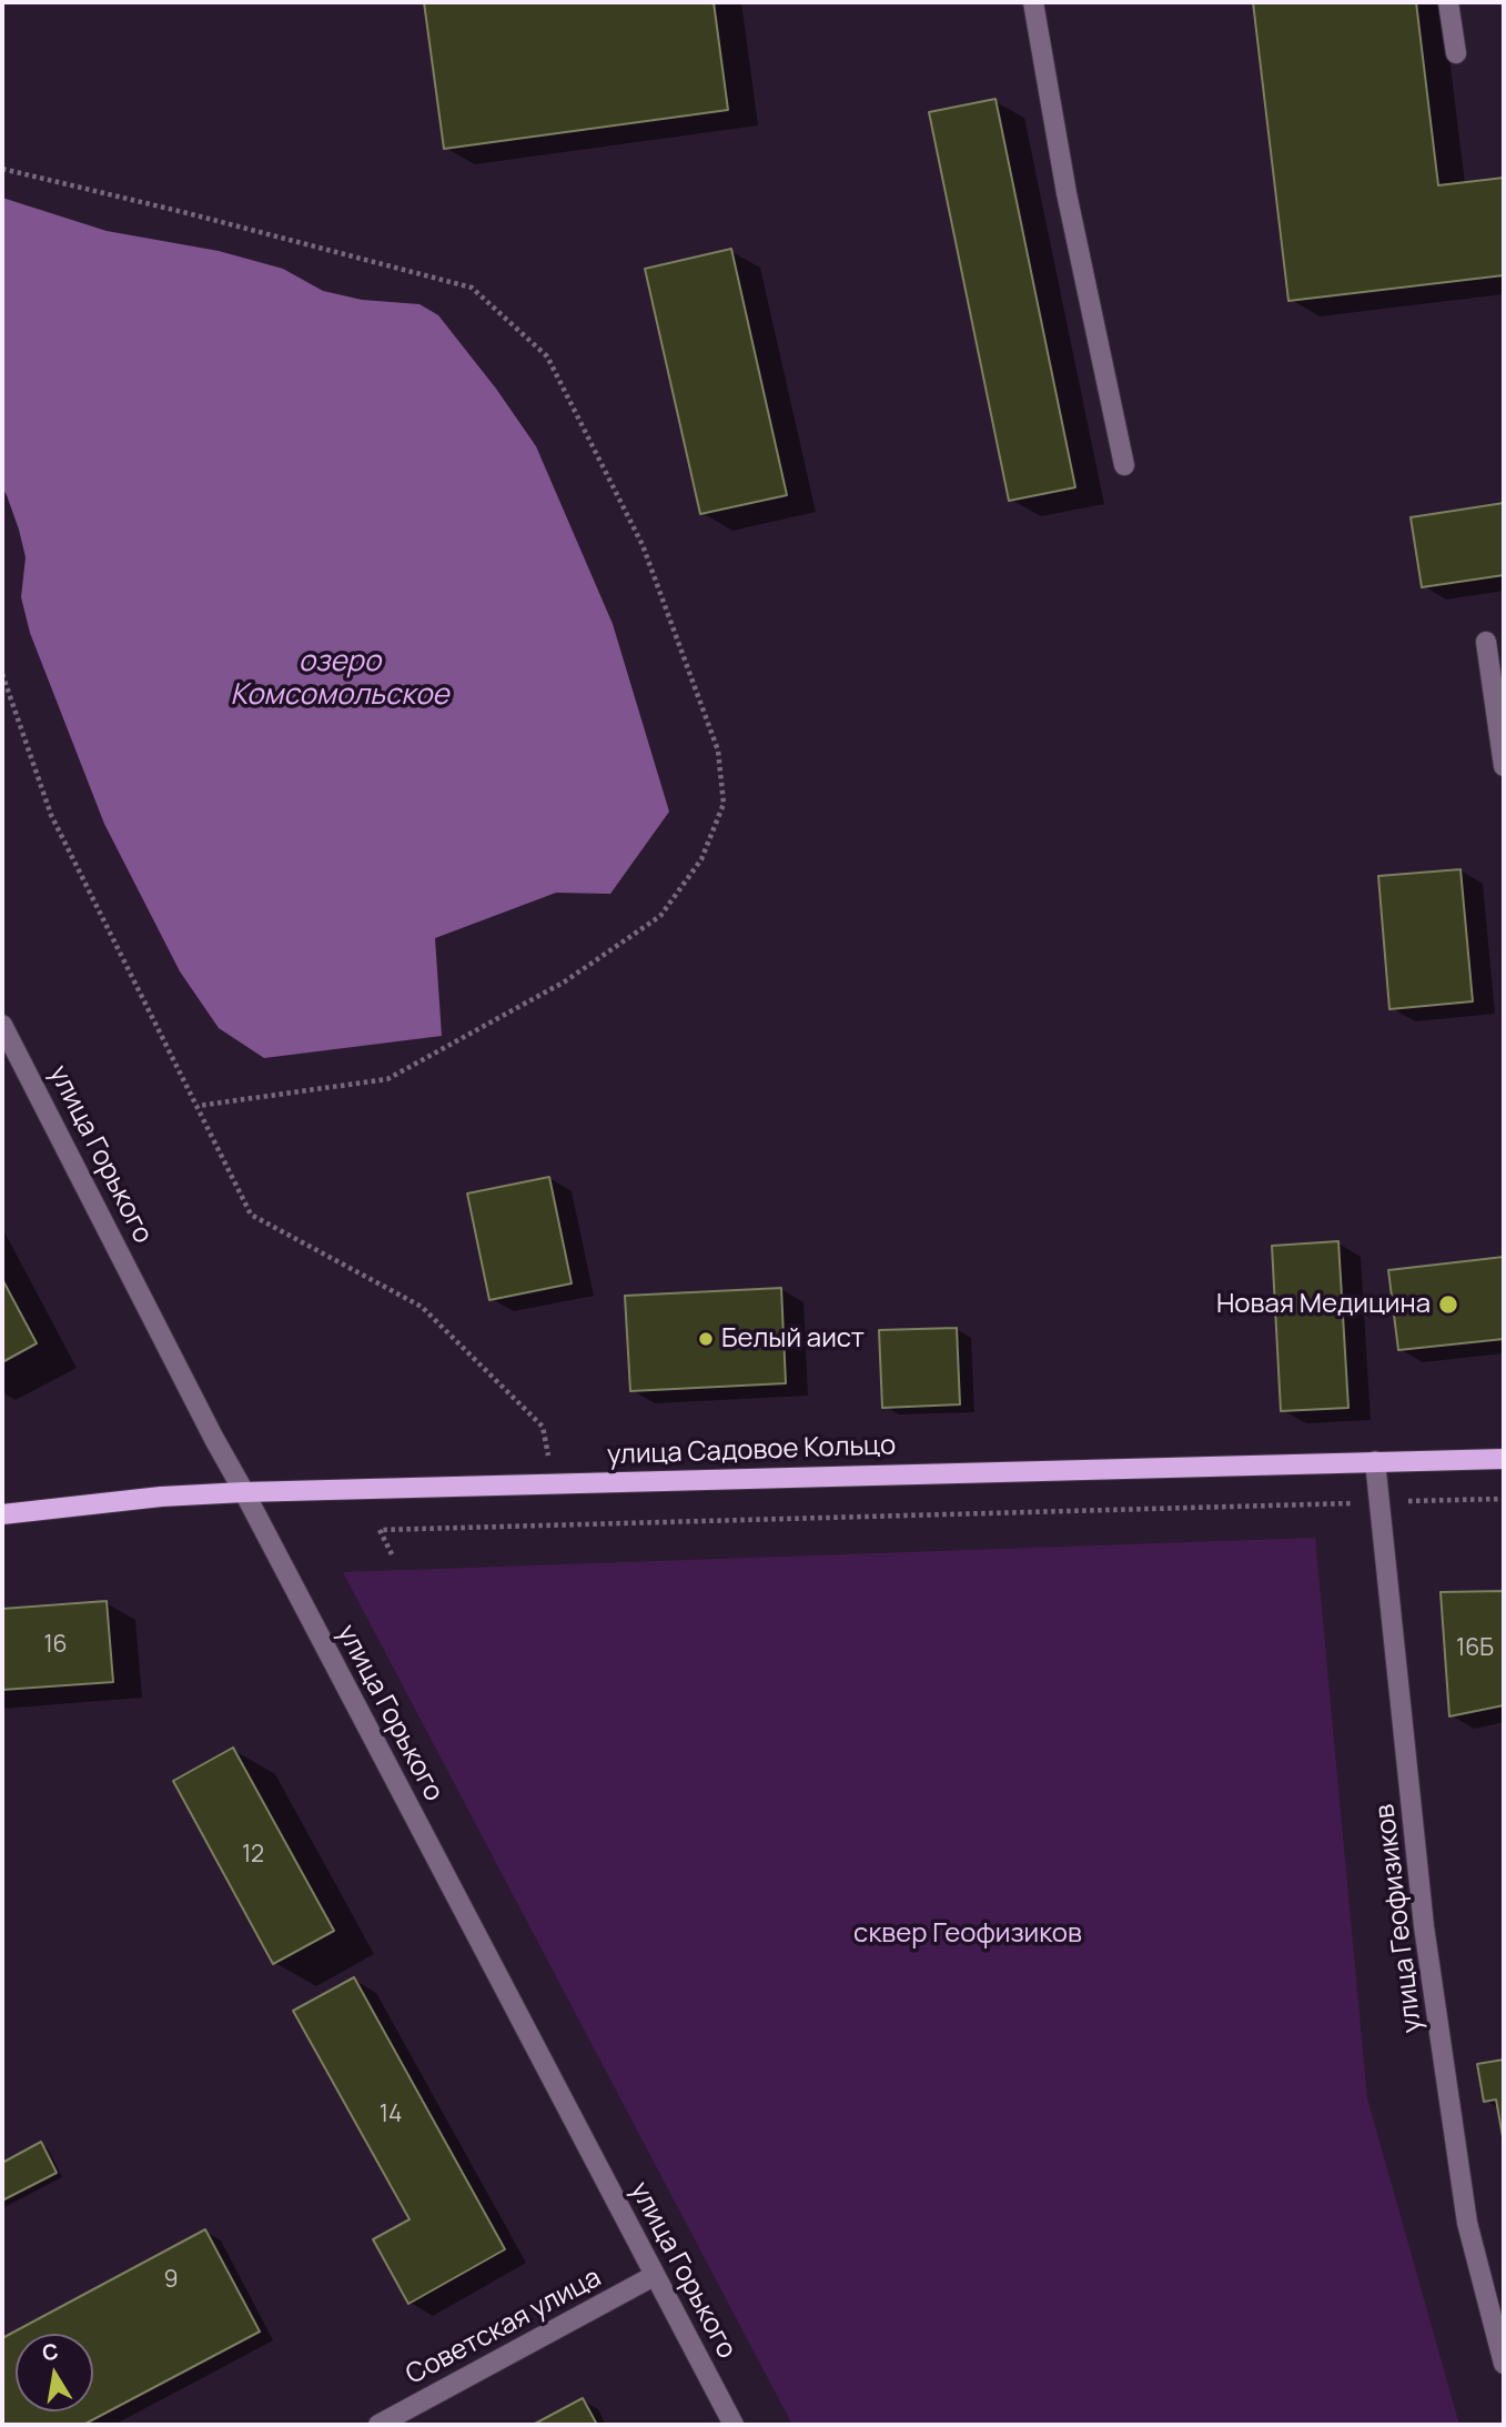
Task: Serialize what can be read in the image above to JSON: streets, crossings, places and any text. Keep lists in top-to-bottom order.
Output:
{
  "streets": {
    "main road": ["улица Садовое Кольцо"],
    "street": ["улица Горького", "улица Геофизиков", "Советская улица"]
  },
  "crossings": [
    ["улица Горького", "улица Садовое Кольцо"],
    ["улица Горького", "Советская улица"],
    ["улица Садовое Кольцо", "улица Геофизиков"]
  ],
  "water": ["озеро Комсомольское"],
  "parks": ["cквер Геофизиков"],
  "places": ["Новая Медицина", "Белый аист"],
  "house_numbers": [
    "16",
    "16Б",
    "12",
    "14",
    "9"
  ],
  "north": "top"
}
